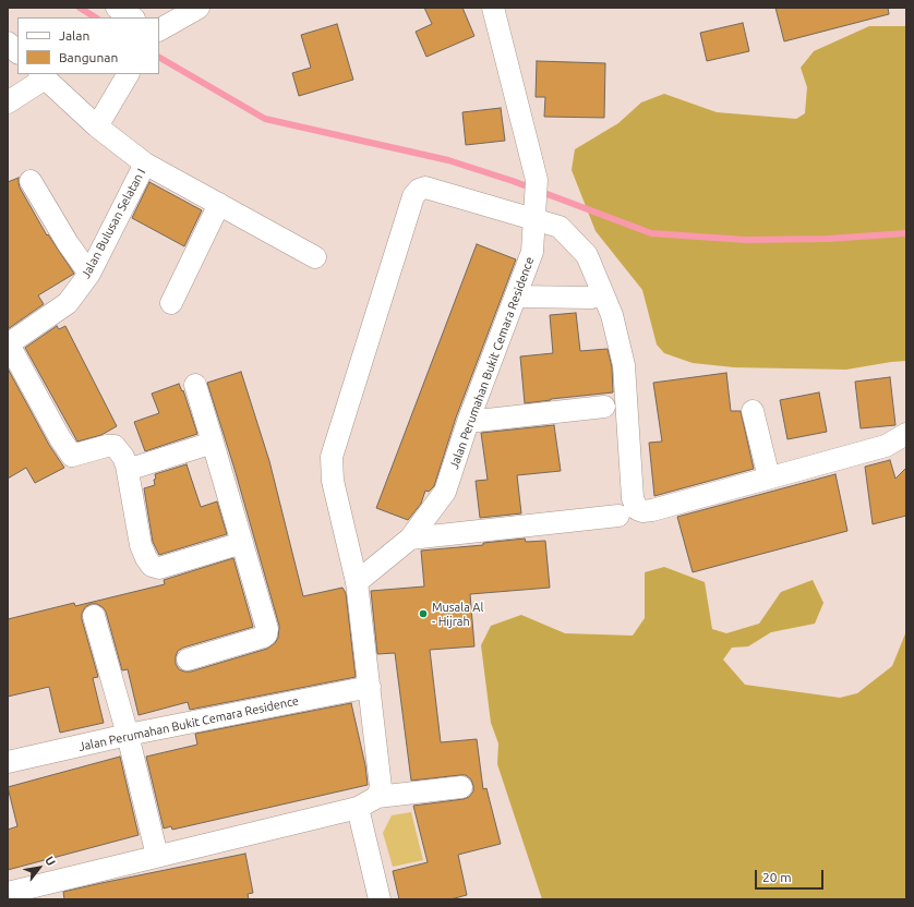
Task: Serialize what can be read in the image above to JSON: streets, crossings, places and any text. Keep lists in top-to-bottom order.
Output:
{
  "streets": {
    "street": ["Jalan Bulusan Selatan I", "Jalan Perumahan Bukit Cemara Residence"]
  },
  "places": ["Musala Al - Hijrah"],
  "legend": ["Jalan", "Bangunan"],
  "scale_bar": "20 m",
  "north": "top right"
}
